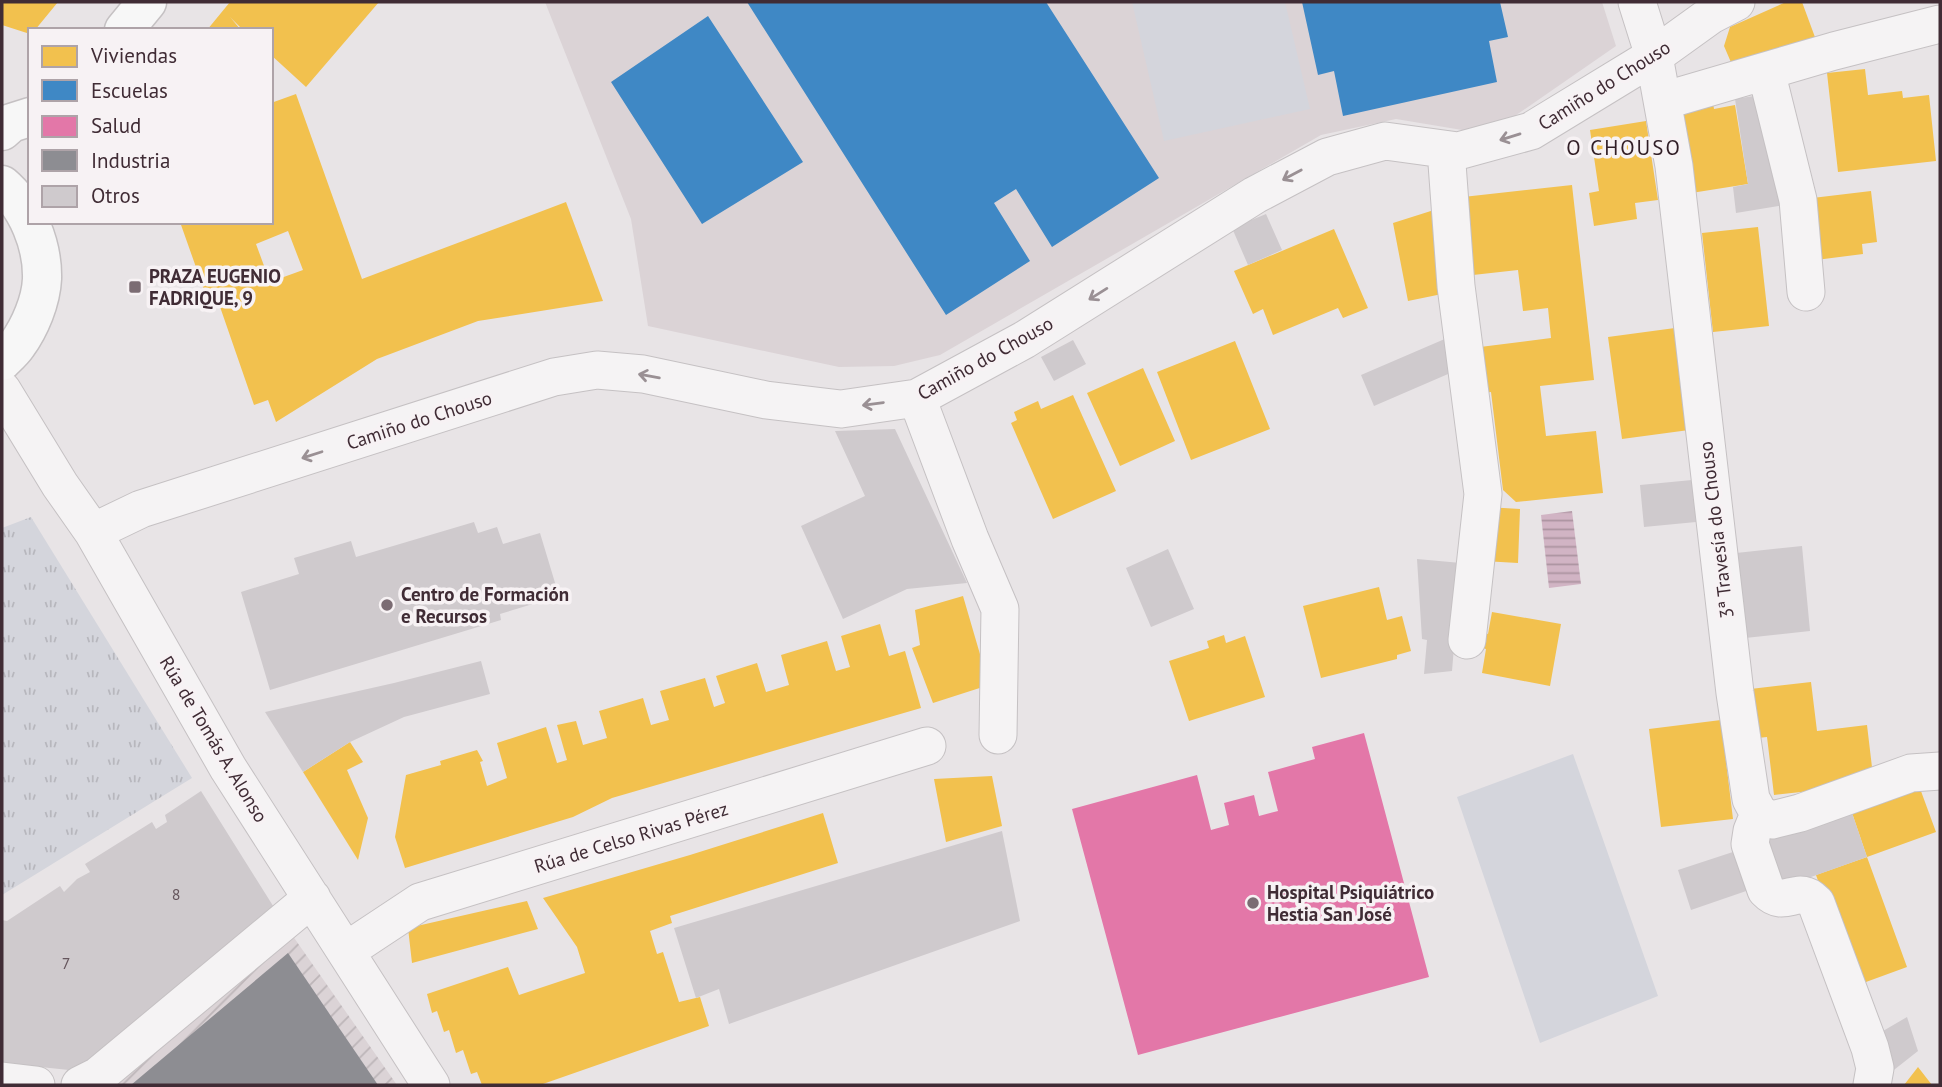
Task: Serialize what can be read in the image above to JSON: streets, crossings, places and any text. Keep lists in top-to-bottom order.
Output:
{
  "streets": {
    "street": [
      "Camiño do Chouso",
      "3ª Travesía do Chouso",
      "Rúa de Tomás A. Alonso",
      "Rúa de Celso Rivas Pérez"
    ]
  },
  "crossings": [
    ["Camiño do Chouso", "3ª Travesía do Chouso"],
    ["Camiño do Chouso", "Rúa de Tomás A. Alonso"],
    ["Rúa de Tomás A. Alonso", "Rúa de Celso Rivas Pérez"]
  ],
  "one_way": ["Camiño do Chouso"],
  "districts": ["O CHOUSO"],
  "places": {
    "transit": ["PRAZA EUGENIO FADRIQUE, 9"],
    "other": ["Centro de Formación e Recursos", "Hospital Psiquiátrico Hestia San José"]
  },
  "house_numbers": ["8", "7"],
  "legend": [
    "Viviendas",
    "Escuelas",
    "Salud",
    "Industria",
    "Otros"
  ]
}
